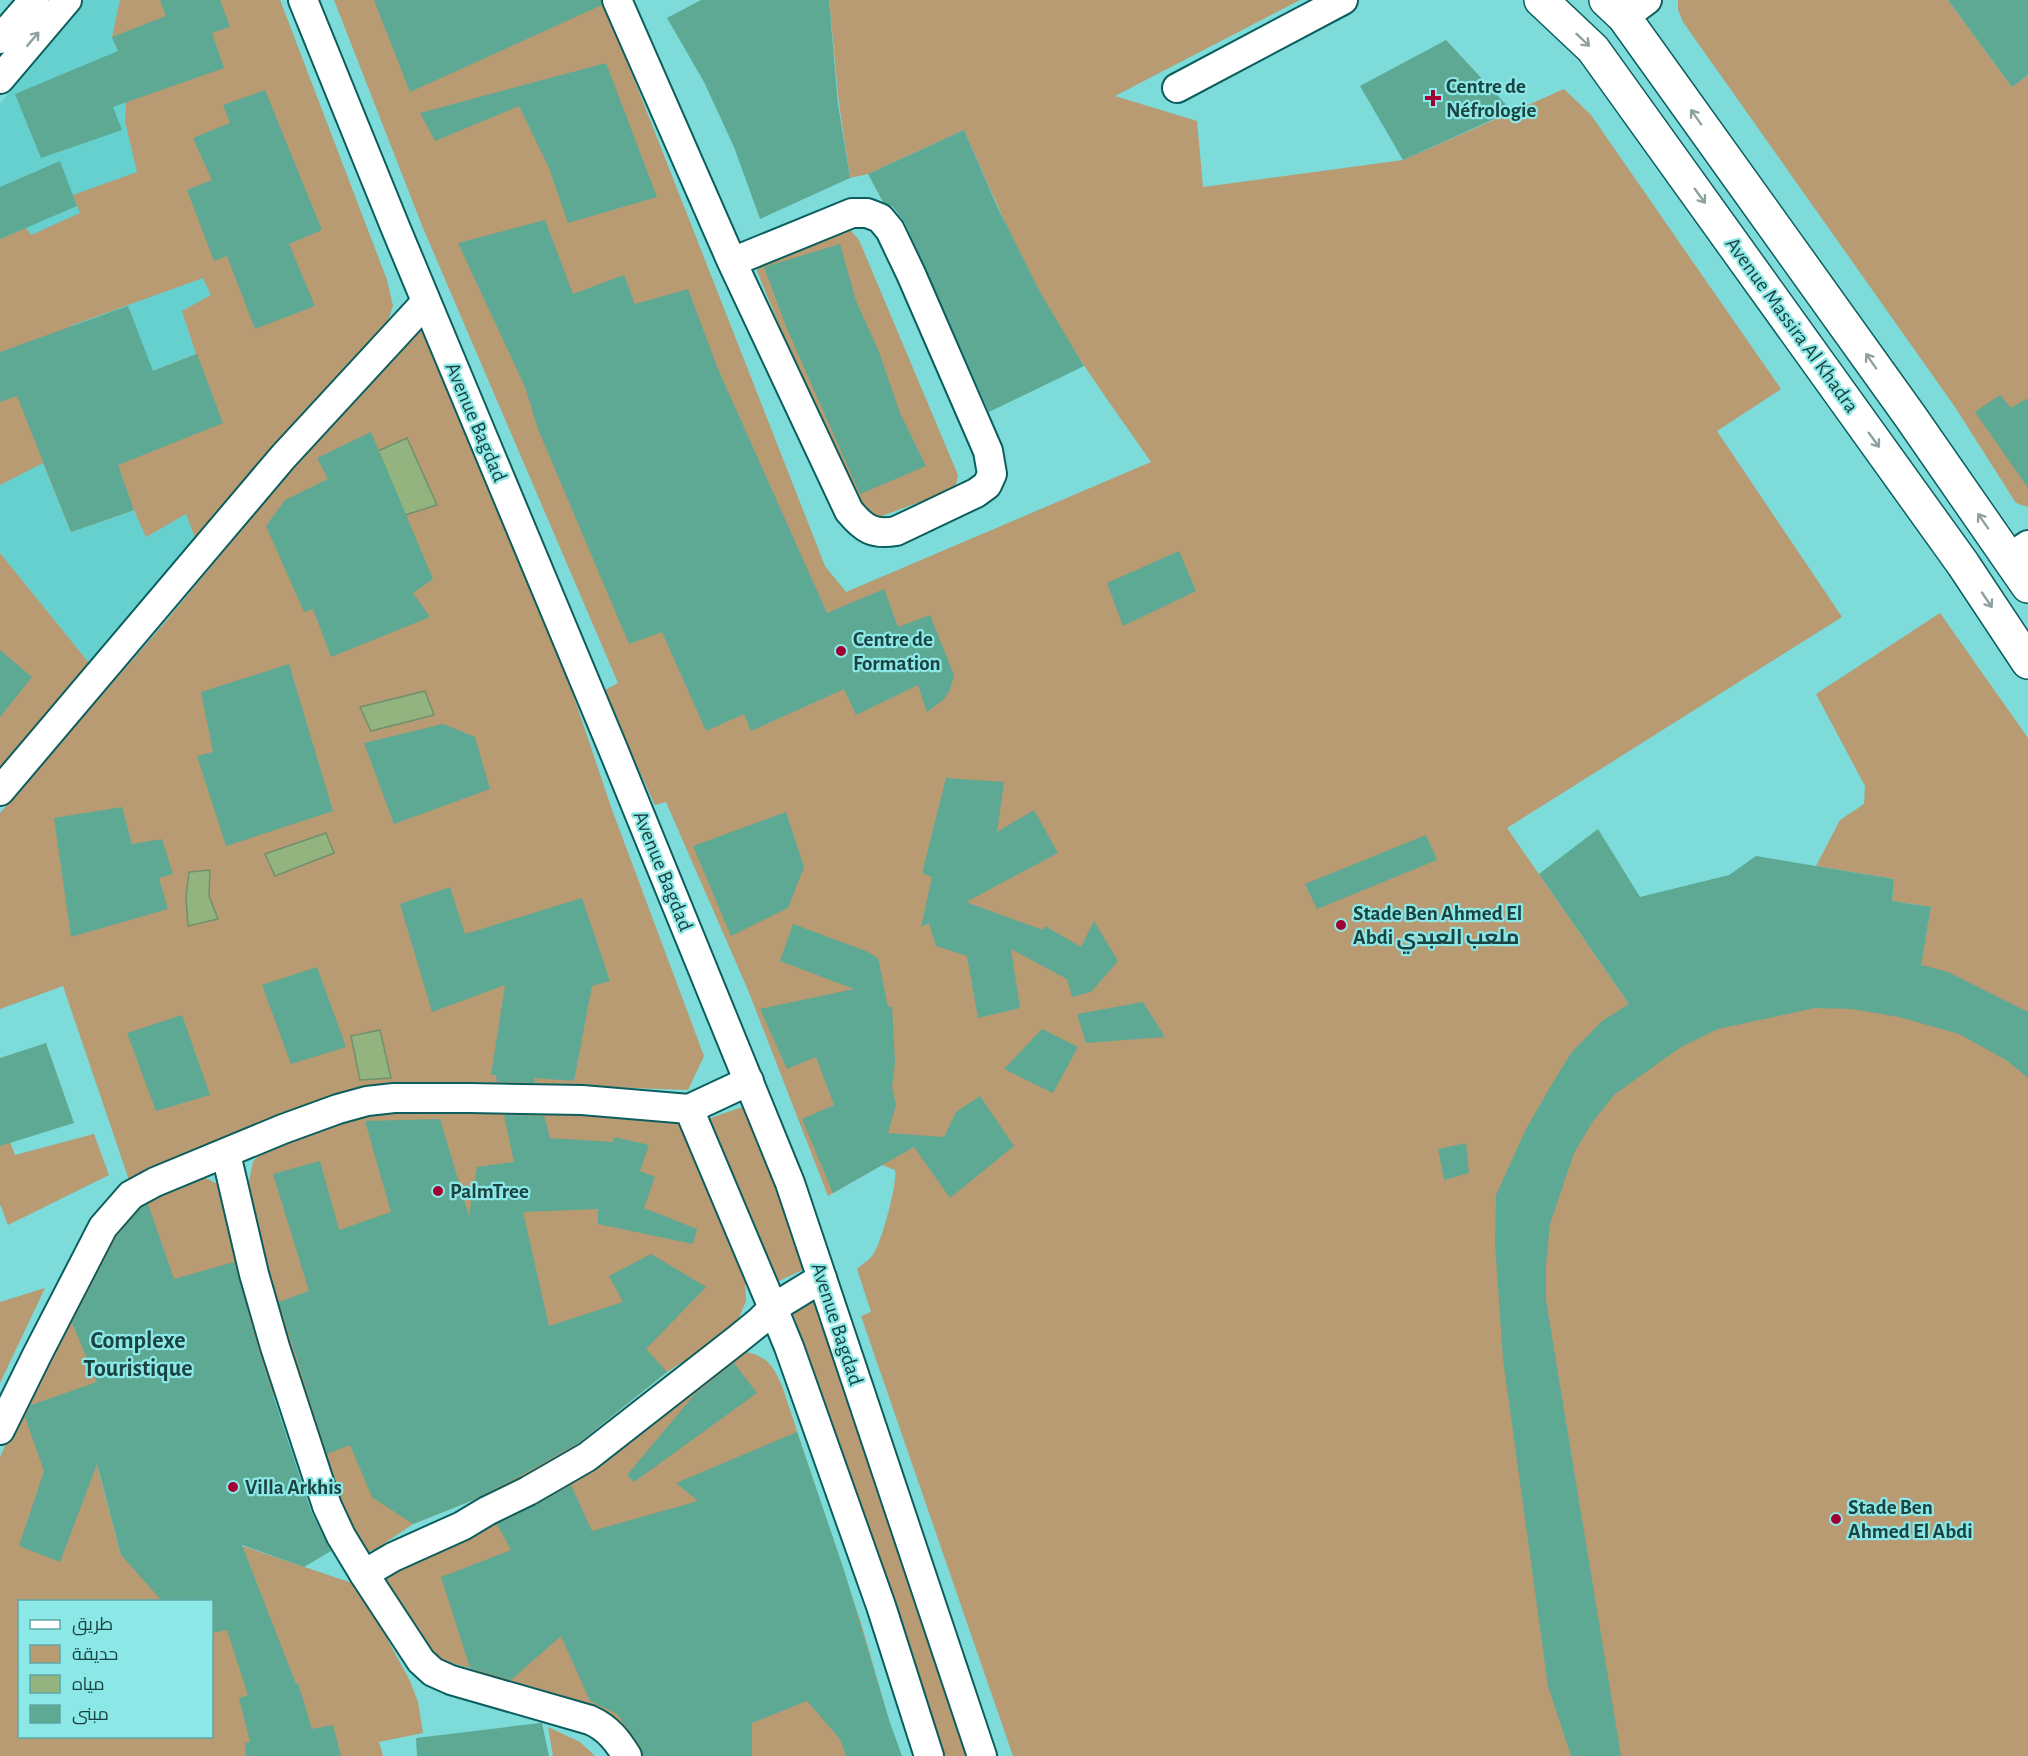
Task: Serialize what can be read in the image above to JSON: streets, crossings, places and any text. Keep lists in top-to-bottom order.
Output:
{
  "streets": {
    "street": ["Avenue Massira Al Khadra", "Avenue Bagdad"]
  },
  "districts": ["Complexe Touristique"],
  "places": {
    "health": ["Centre de Néfrologie"],
    "other": [
      "Centre de Formation",
      "Stade Ben Ahmed El Abdi ملعب العبدي",
      "PalmTree",
      "Villa Arkhis",
      "Stade Ben Ahmed El Abdi"
    ]
  },
  "legend": [
    "طريق",
    "حديقة",
    "مياه",
    "مبنى"
  ]
}
